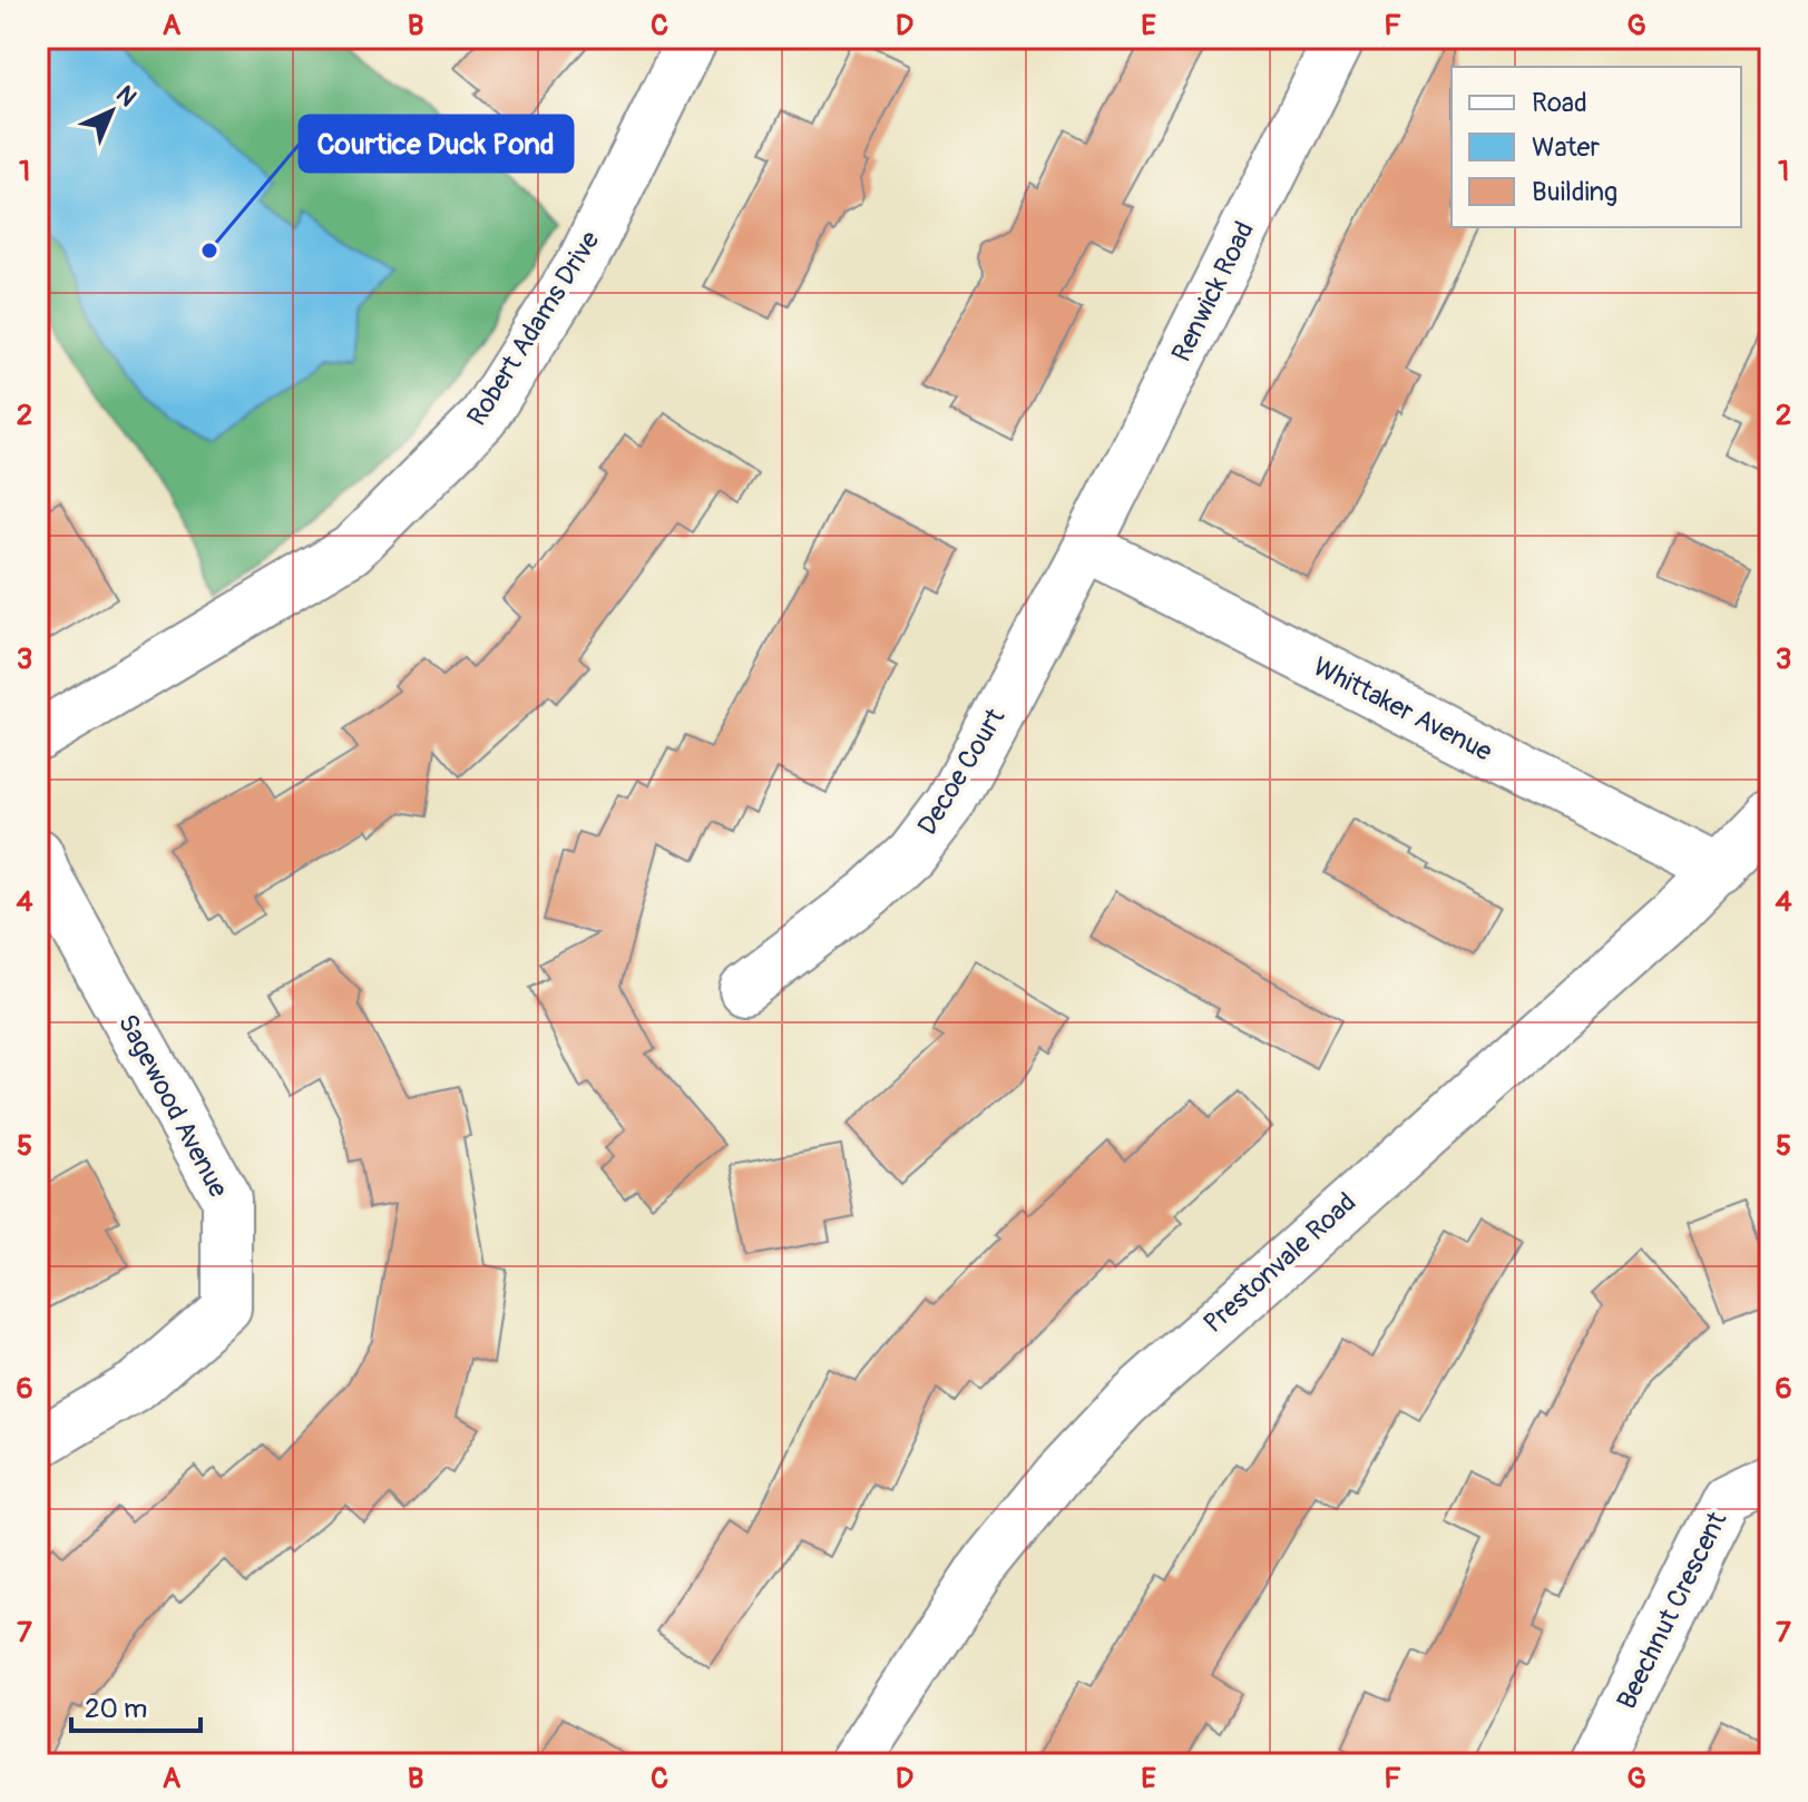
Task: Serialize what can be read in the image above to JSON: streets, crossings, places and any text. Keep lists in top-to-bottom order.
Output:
{
  "streets": {
    "street": [
      "Renwick Road",
      "Robert Adams Drive",
      "Whittaker Avenue",
      "Decoe Court",
      "Sagewood Avenue",
      "Prestonvale Road",
      "Beechnut Crescent"
    ]
  },
  "crossings": [
    ["Renwick Road", "Whittaker Avenue"],
    ["Renwick Road", "Decoe Court"],
    ["Whittaker Avenue", "Decoe Court"],
    ["Whittaker Avenue", "Prestonvale Road"]
  ],
  "places": ["Courtice Duck Pond"],
  "legend": ["Road", "Water", "Building"],
  "scale_bar": "20 m",
  "north": "top right",
  "grid": {
    "columns": [
      "A",
      "B",
      "C",
      "D",
      "E",
      "F",
      "G"
    ],
    "rows": [
      "1",
      "2",
      "3",
      "4",
      "5",
      "6",
      "7"
    ]
  }
}
